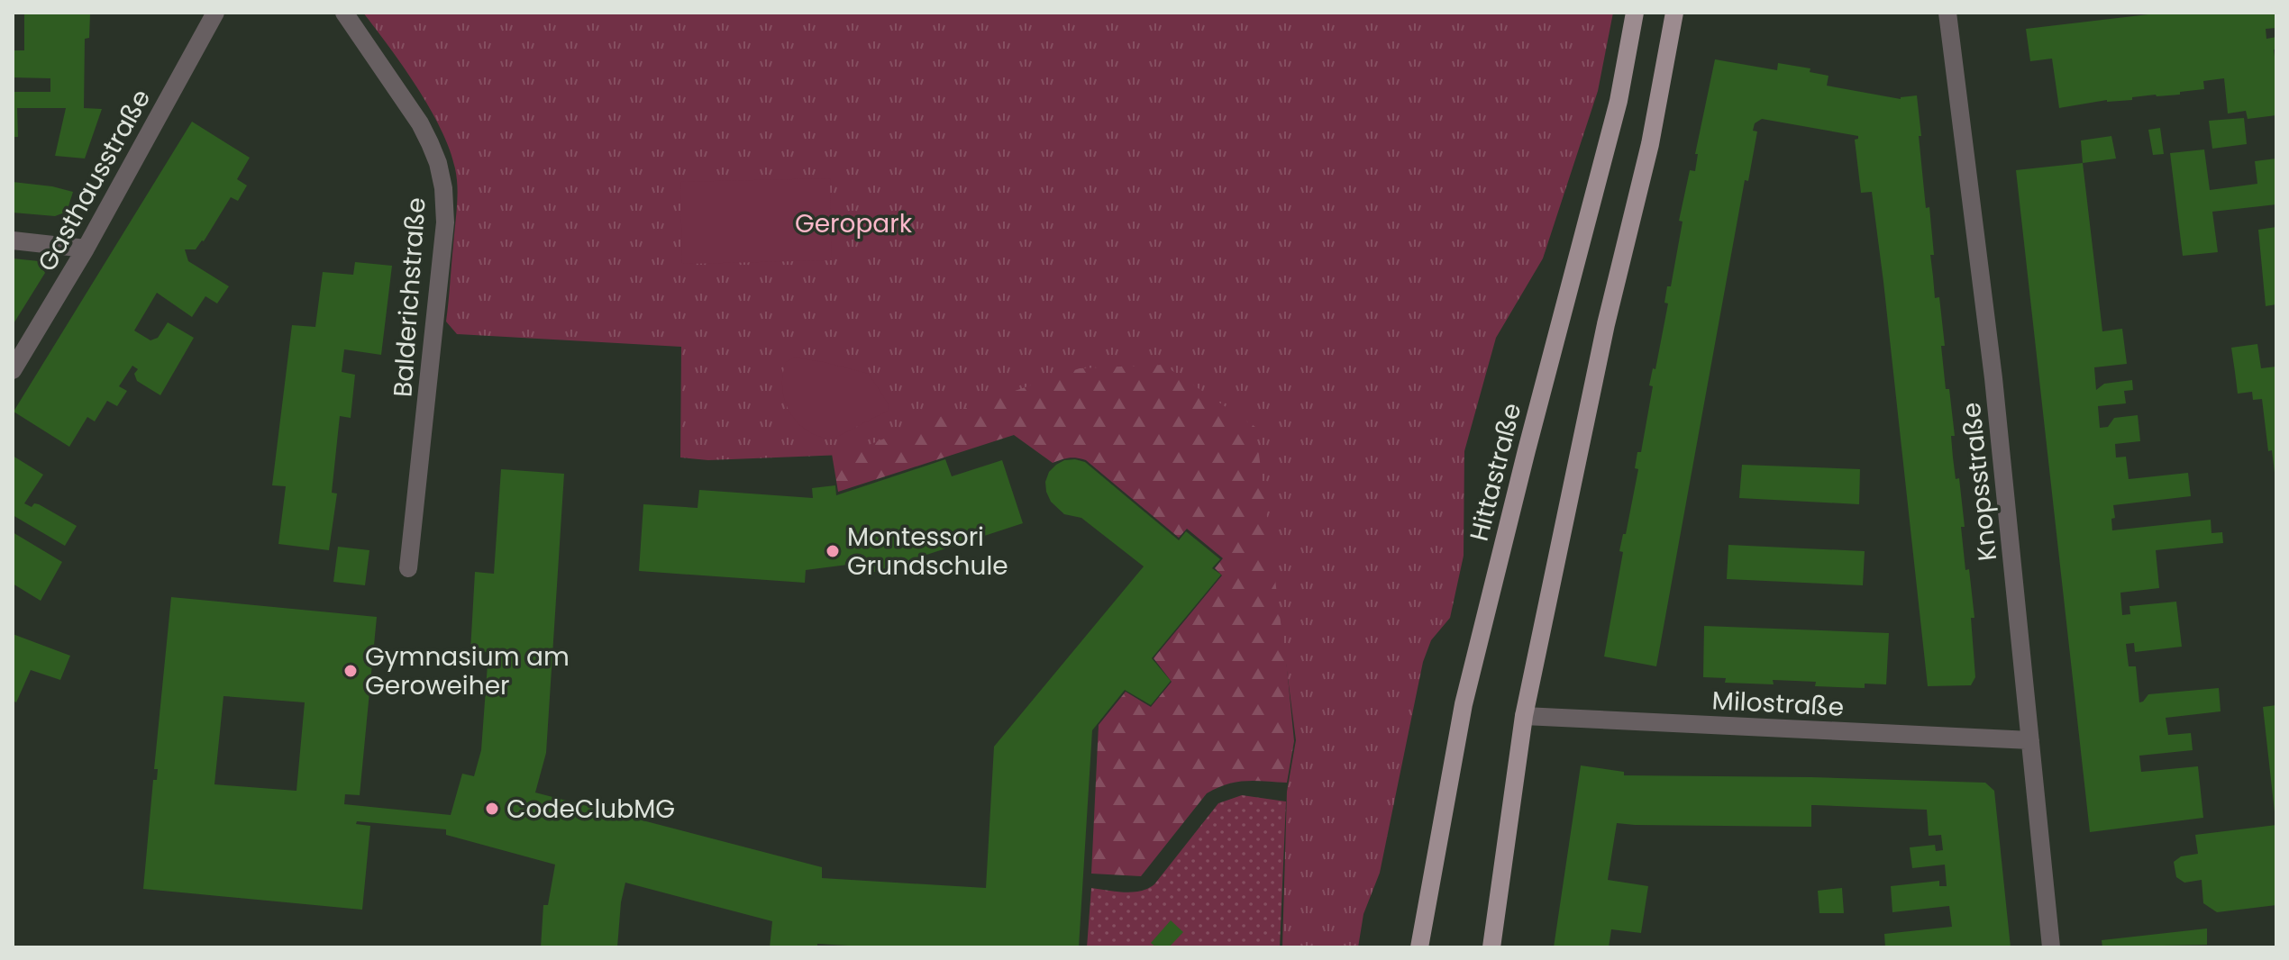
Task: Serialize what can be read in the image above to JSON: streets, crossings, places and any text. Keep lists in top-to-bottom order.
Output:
{
  "streets": {
    "main road": ["Hittastraße"],
    "street": [
      "Gasthausstraße",
      "Balderichstraße",
      "Knopsstraße",
      "Milostraße"
    ]
  },
  "crossings": [
    ["Knopsstraße", "Milostraße"]
  ],
  "parks": ["Geropark"],
  "places": ["Montessori Grundschule", "Gymnasium am Geroweiher", "CodeClubMG"]
}
